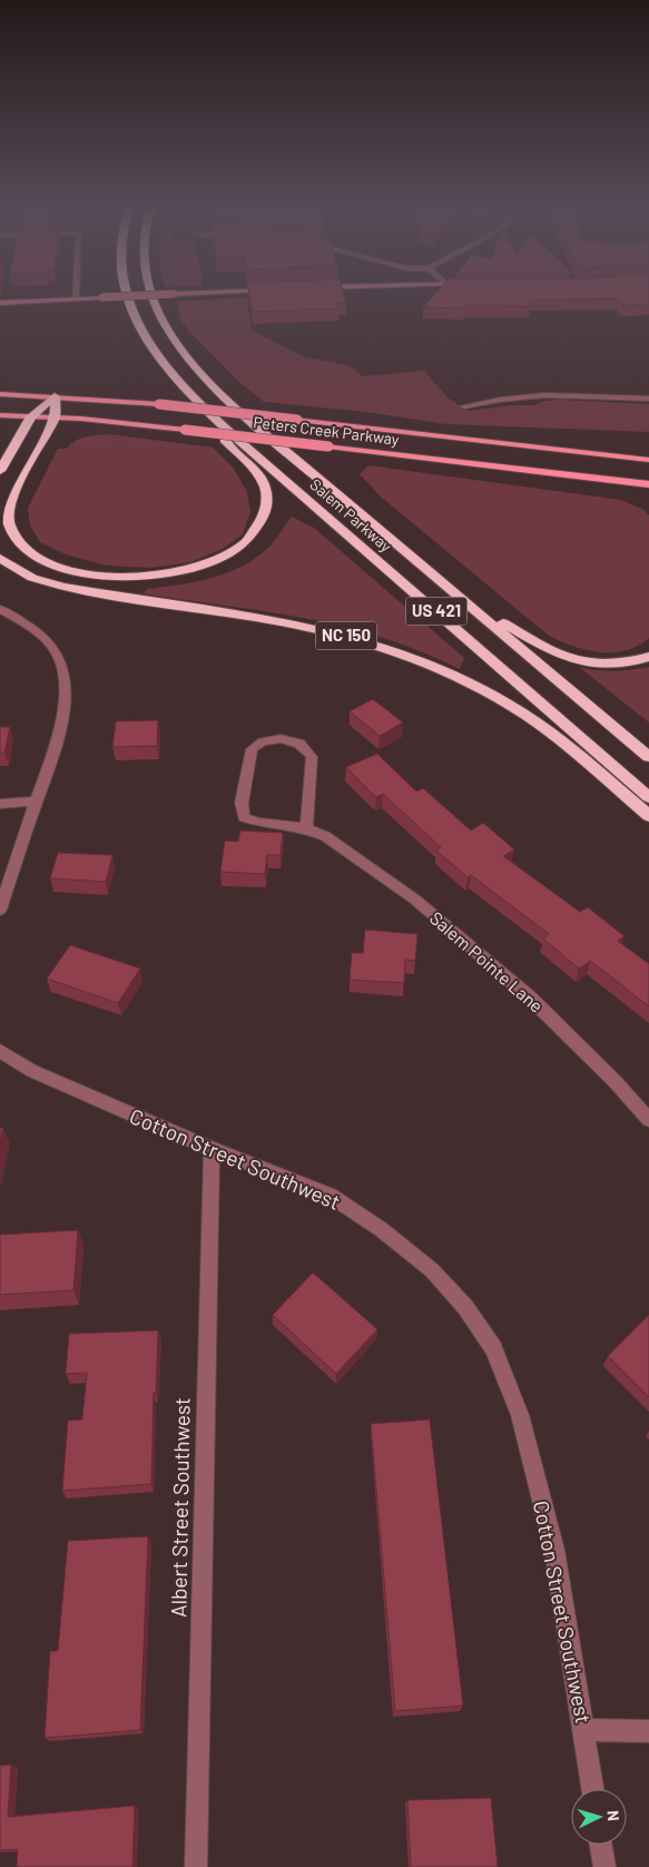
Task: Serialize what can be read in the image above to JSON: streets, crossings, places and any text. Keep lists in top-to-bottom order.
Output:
{
  "streets": {
    "highway": ["Salem Parkway", "US 421", "NC 150"],
    "main road": ["Peters Creek Parkway"],
    "street": ["Salem Pointe Lane", "Cotton Street Southwest", "Albert Street Southwest"]
  },
  "crossings": [
    ["Cotton Street Southwest", "Albert Street Southwest"]
  ],
  "north": "right"
}
